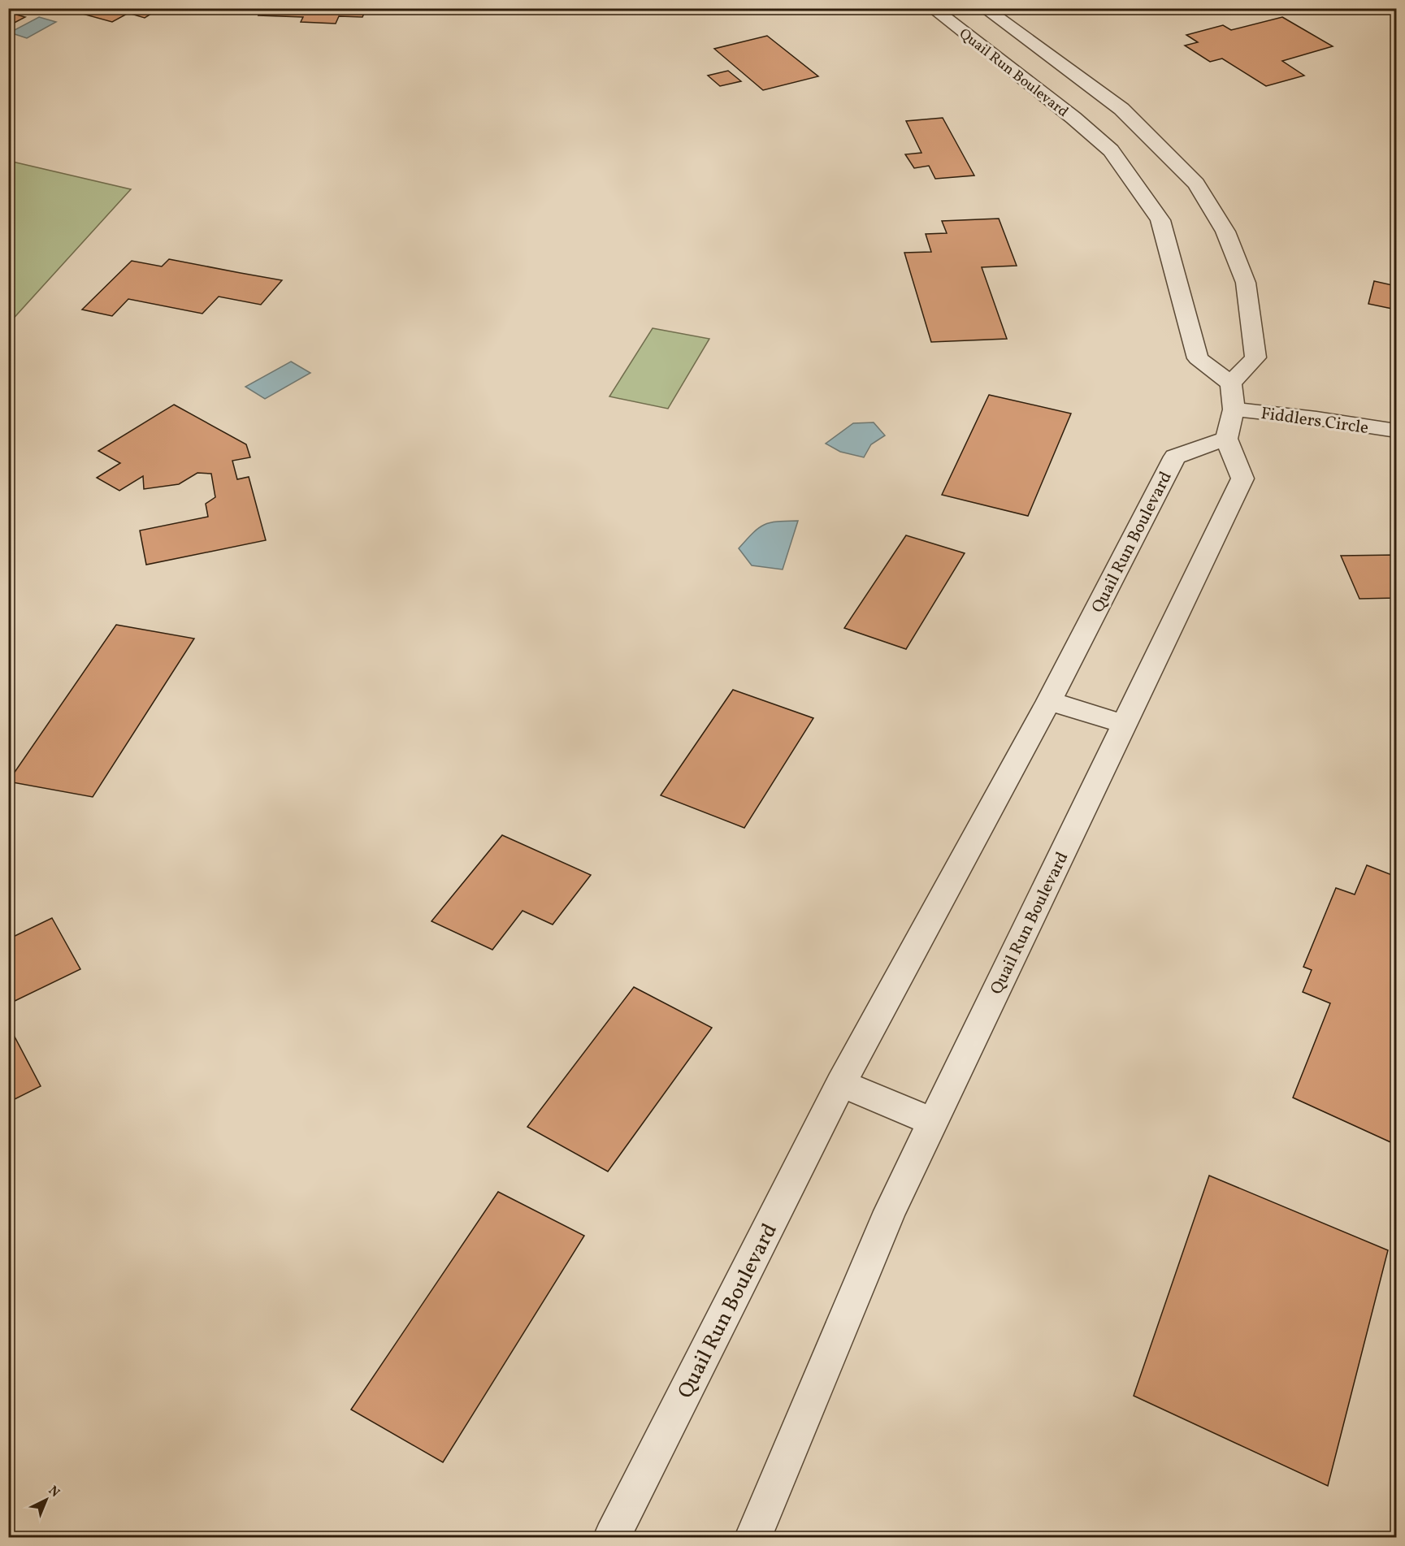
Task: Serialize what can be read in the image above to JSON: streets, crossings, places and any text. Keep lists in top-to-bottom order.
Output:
{
  "streets": {
    "street": ["Quail Run Boulevard", "Fiddlers Circle"]
  },
  "north": "top right"
}
